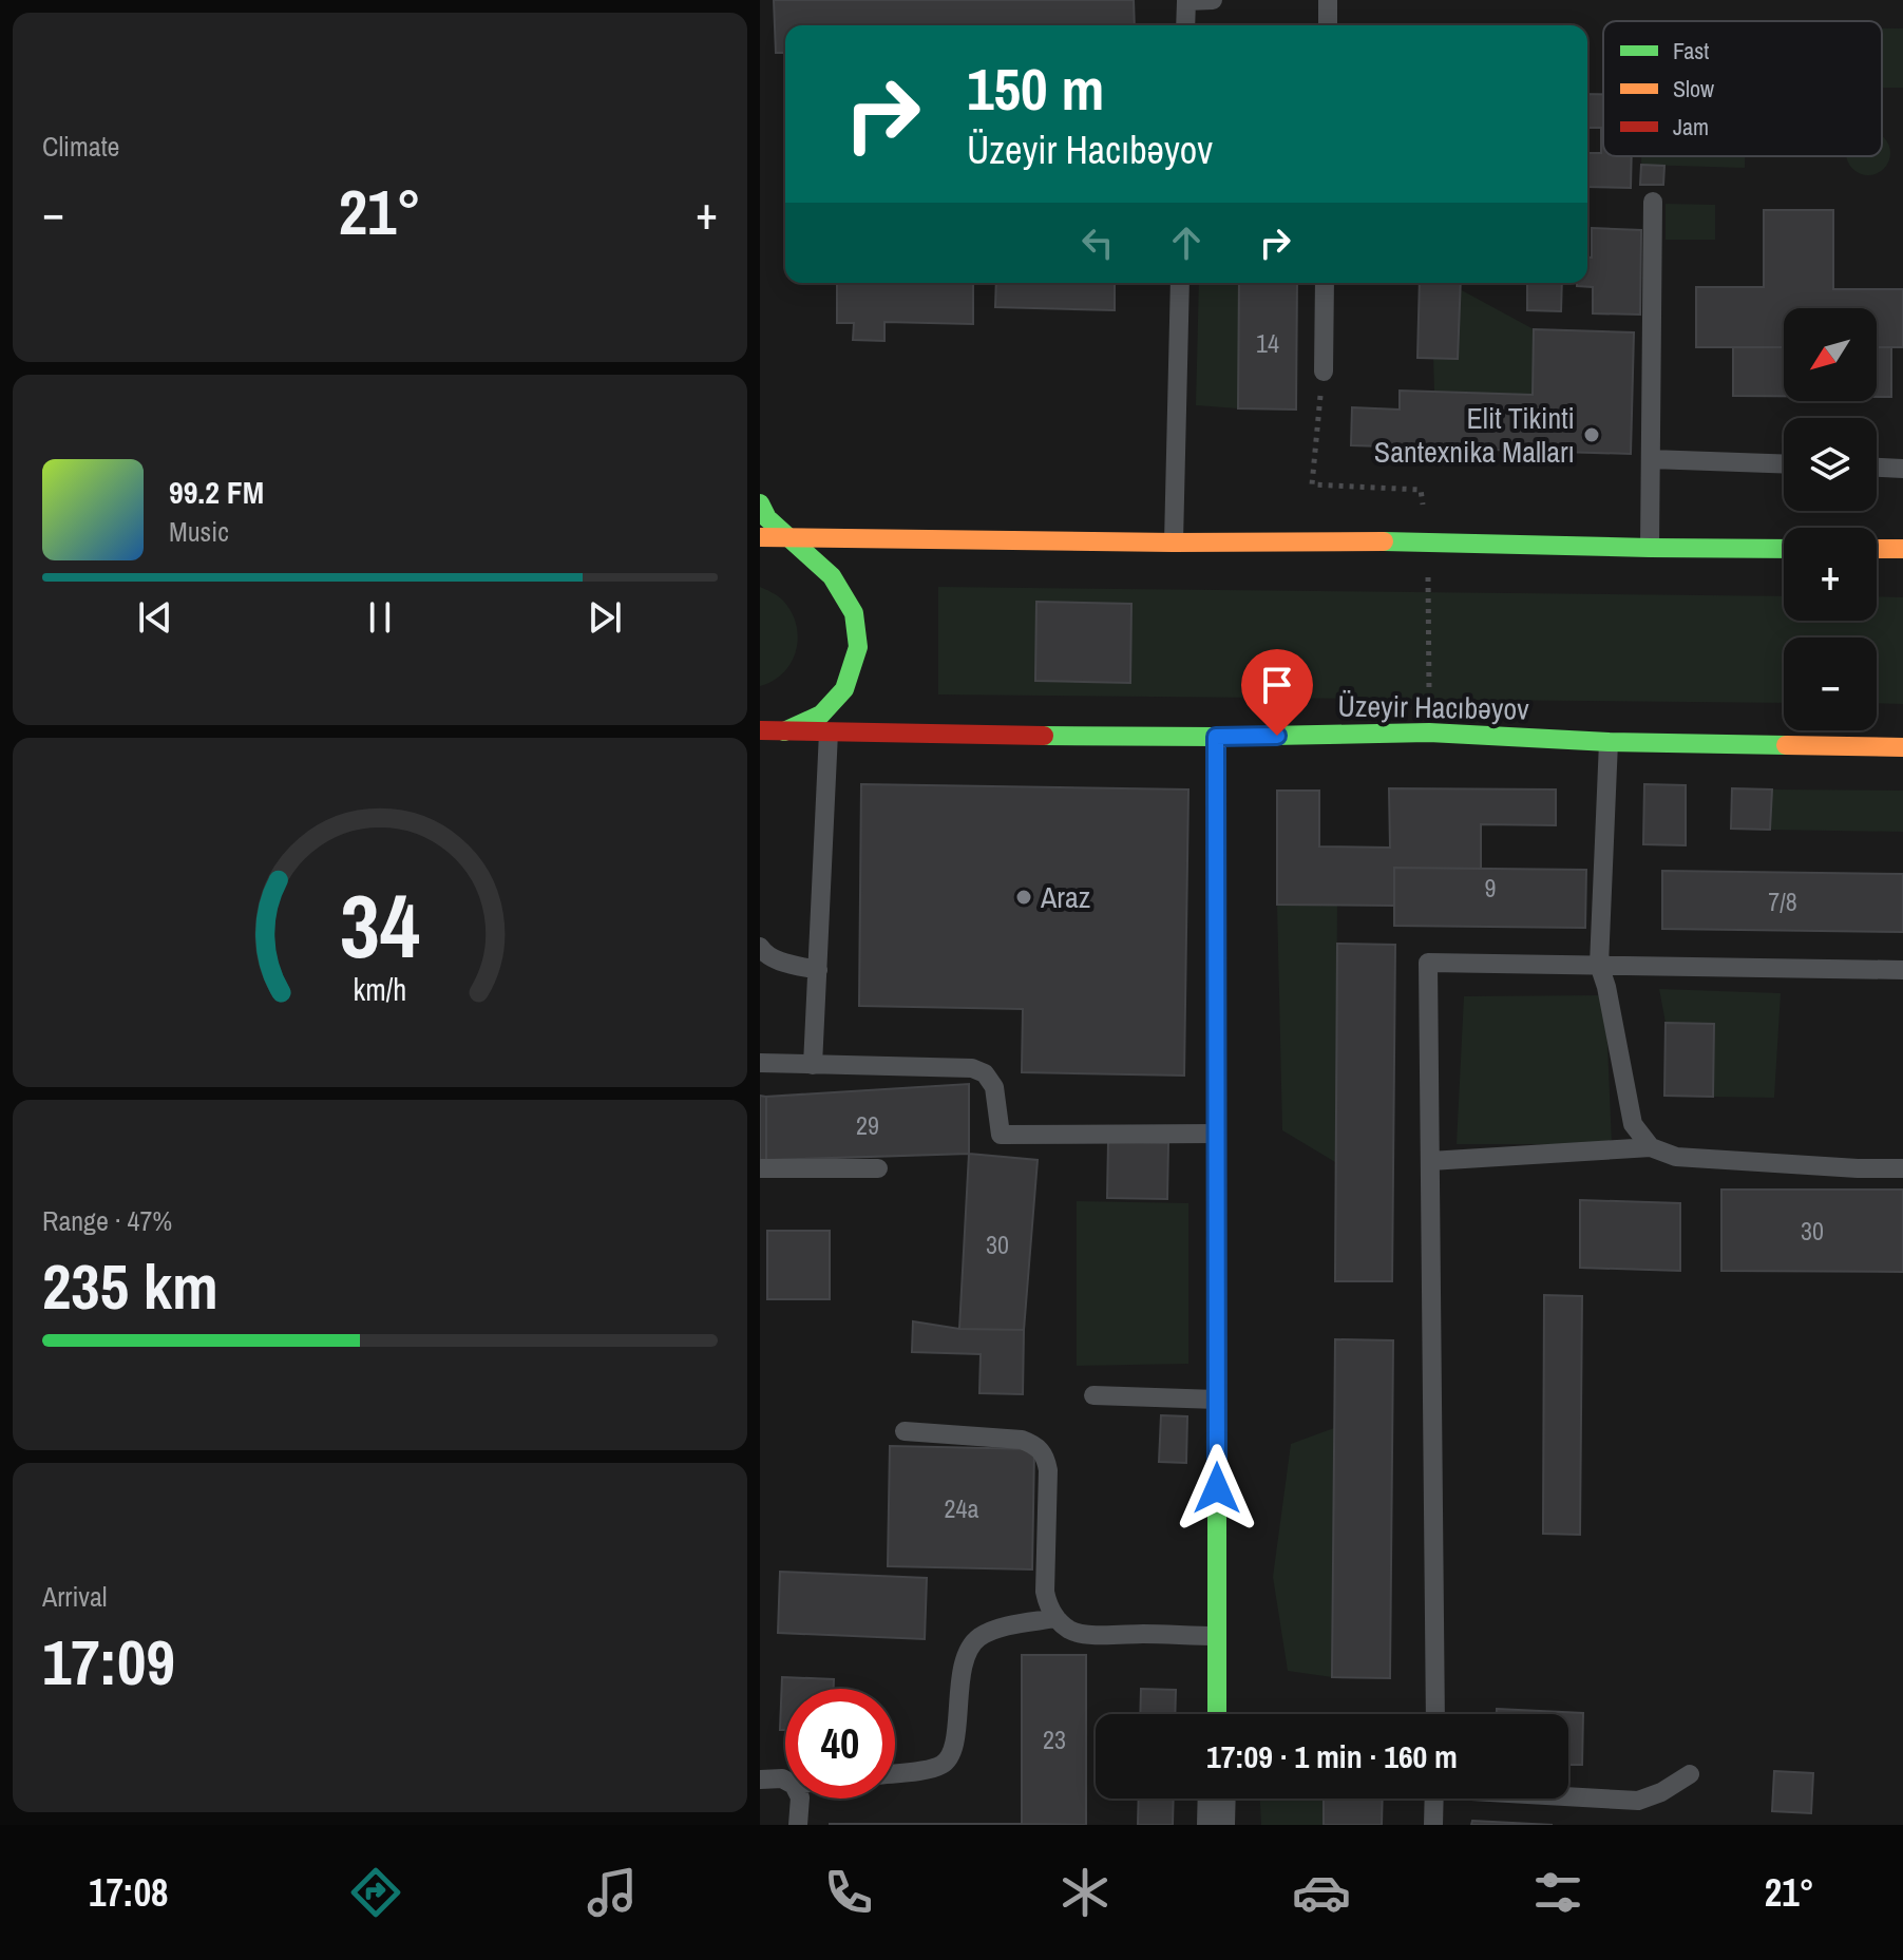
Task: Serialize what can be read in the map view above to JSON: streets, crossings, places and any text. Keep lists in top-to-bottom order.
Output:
{
  "streets": {
    "main road": ["Üzeyir Hacıbəyov"]
  },
  "places": ["Elit Tikinti Santexnika Malları", "Araz"],
  "house_numbers": [
    "14",
    "9",
    "7/8",
    "29",
    "30",
    "30",
    "24a",
    "23"
  ],
  "legend": ["Fast", "Slow", "Jam"],
  "north": "bottom left",
  "page": {
    "tile": [
      "Climate",
      ["Range · 47%", "235 km"],
      ["Arrival", "17:09"]
    ],
    "turn": ["150 m", "Üzeyir Hacıbəyov"],
    "heat": ["−", "21°", "+"],
    "map_buttons": ["+", "−"],
    "song": ["99.2 FM", "Music"],
    "limit": "40",
    "trip": "17:09 · 1 min · 160 m",
    "tabs": ["17:08", "21°"],
    "gauge": ["34", "km/h"]
  }
}
